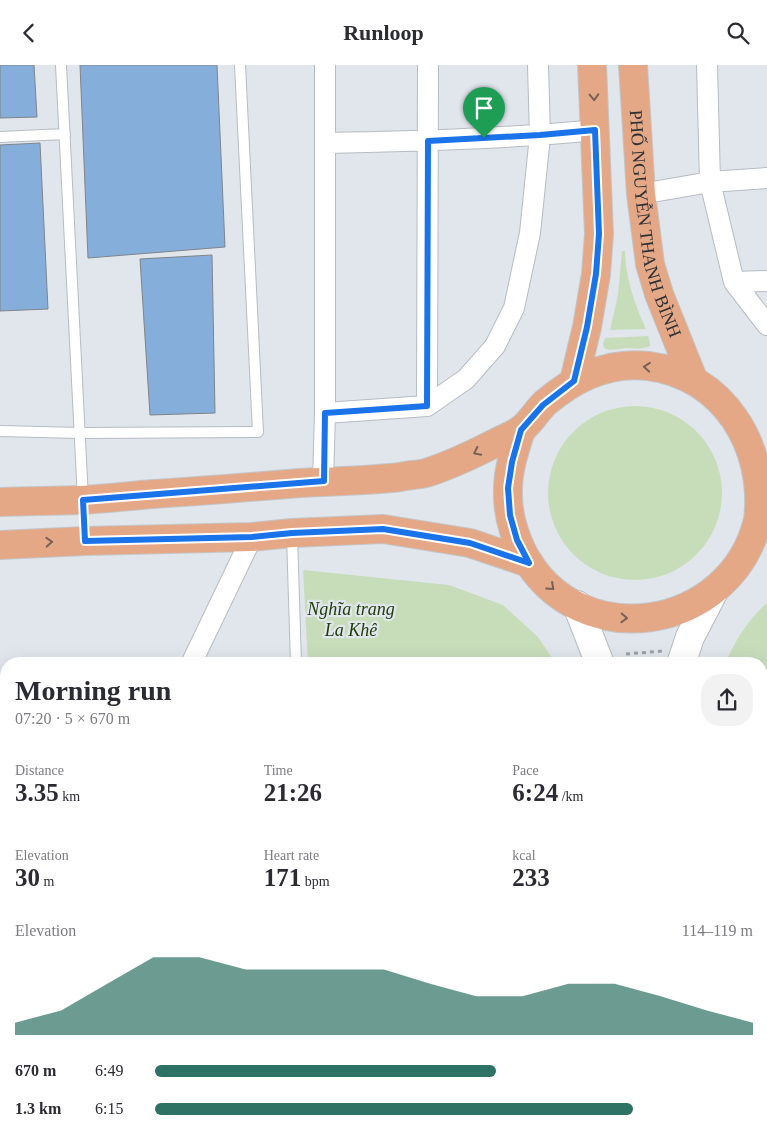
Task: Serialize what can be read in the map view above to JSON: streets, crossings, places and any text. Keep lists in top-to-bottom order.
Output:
{
  "streets": {
    "main road": ["PHỐ NGUYỄN THANH BÌNH"]
  },
  "parks": ["Nghĩa trang La Khê"],
  "page": {
    "header": "Runloop",
    "heading": ["Morning run", "07:20 · 5 × 670 m"],
    "stats": [
      ["Distance", "3.35 km"],
      ["Time", "21:26"],
      ["Pace", "6:24 /km"],
      ["Elevation", "30 m"],
      ["Heart rate", "171 bpm"],
      ["kcal", "233"]
    ],
    "chart": ["Elevation", "114–119 m"],
    "list": [
      {
        "name": "670 m",
        "note": "6:49"
      },
      {
        "name": "1.3 km",
        "note": "6:15"
      }
    ]
  }
}
